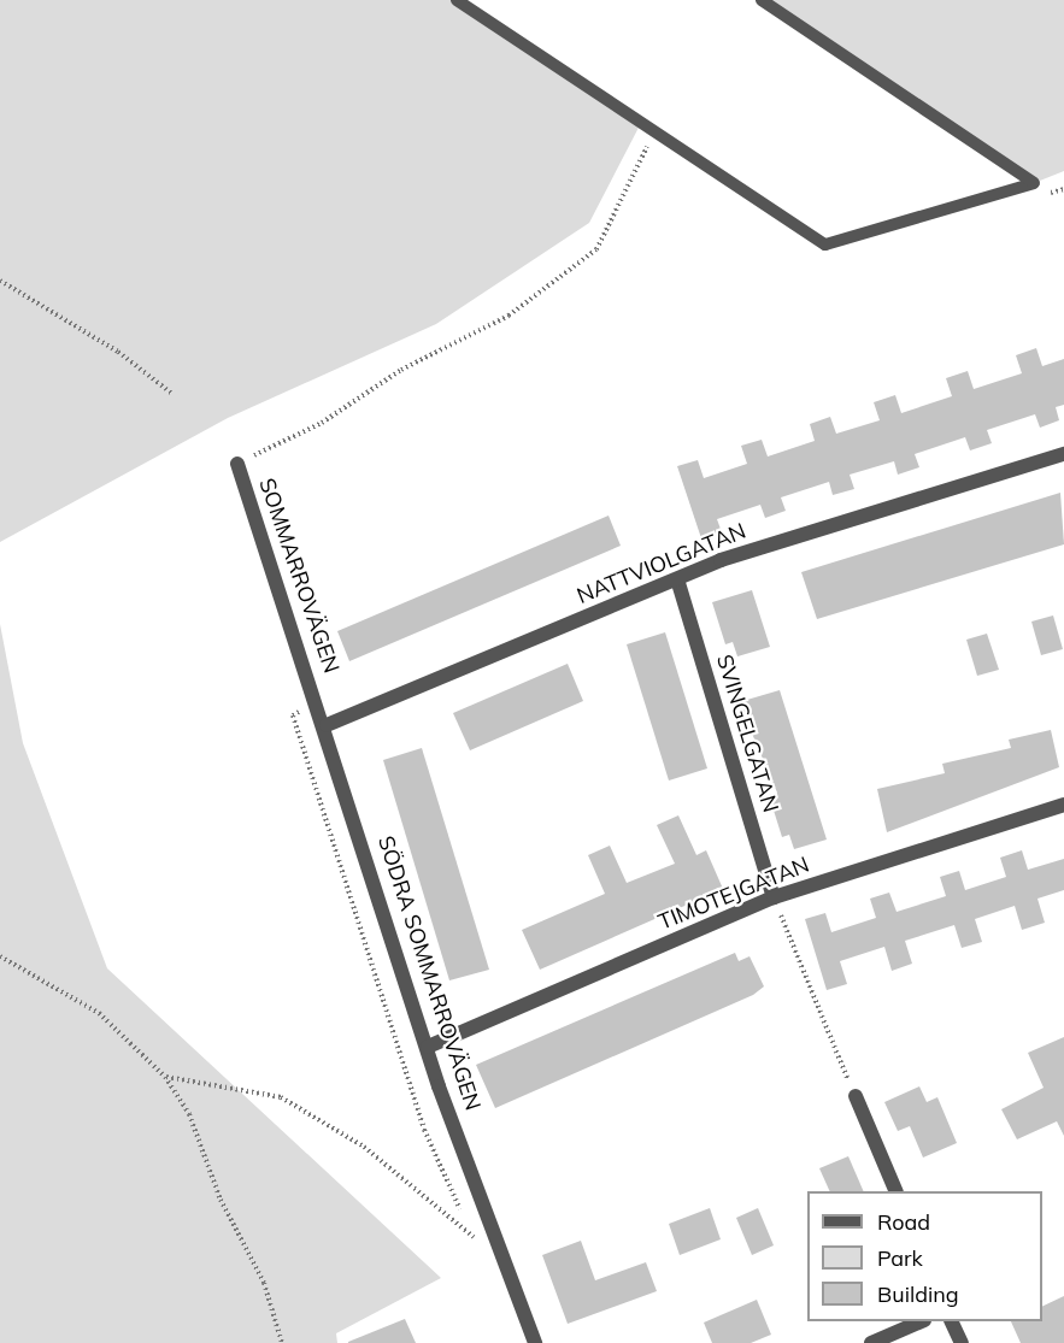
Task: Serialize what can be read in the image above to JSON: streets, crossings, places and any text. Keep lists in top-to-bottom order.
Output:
{
  "streets": {
    "street": [
      "NATTVIOLGATAN",
      "SOMMARROVÄGEN",
      "SVINGELGATAN",
      "TIMOTEJGATAN",
      "SÖDRA SOMMARROVÄGEN"
    ]
  },
  "crossings": [
    ["NATTVIOLGATAN", "SVINGELGATAN"],
    ["NATTVIOLGATAN", "SÖDRA SOMMARROVÄGEN"],
    ["SOMMARROVÄGEN", "SÖDRA SOMMARROVÄGEN"],
    ["SVINGELGATAN", "TIMOTEJGATAN"],
    ["TIMOTEJGATAN", "SÖDRA SOMMARROVÄGEN"]
  ],
  "legend": ["Road", "Park", "Building"]
}
